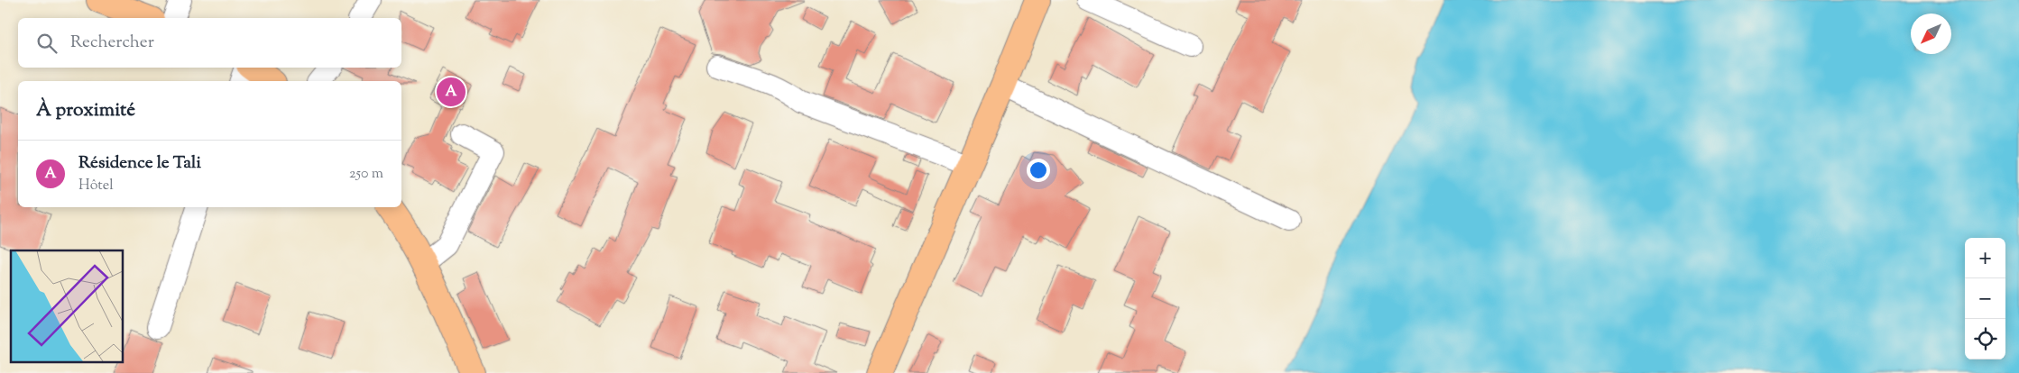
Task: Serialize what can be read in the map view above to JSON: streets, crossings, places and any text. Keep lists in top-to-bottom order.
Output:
{
  "north": "bottom left",
  "page": {
    "search": "Rechercher",
    "pins": "A",
    "heading": "À proximité",
    "list": [
      {
        "mark": "A",
        "name": "Résidence le Tali",
        "note": "Hôtel",
        "value": "250 m"
      }
    ],
    "map_buttons": ["+", "−"]
  }
}
